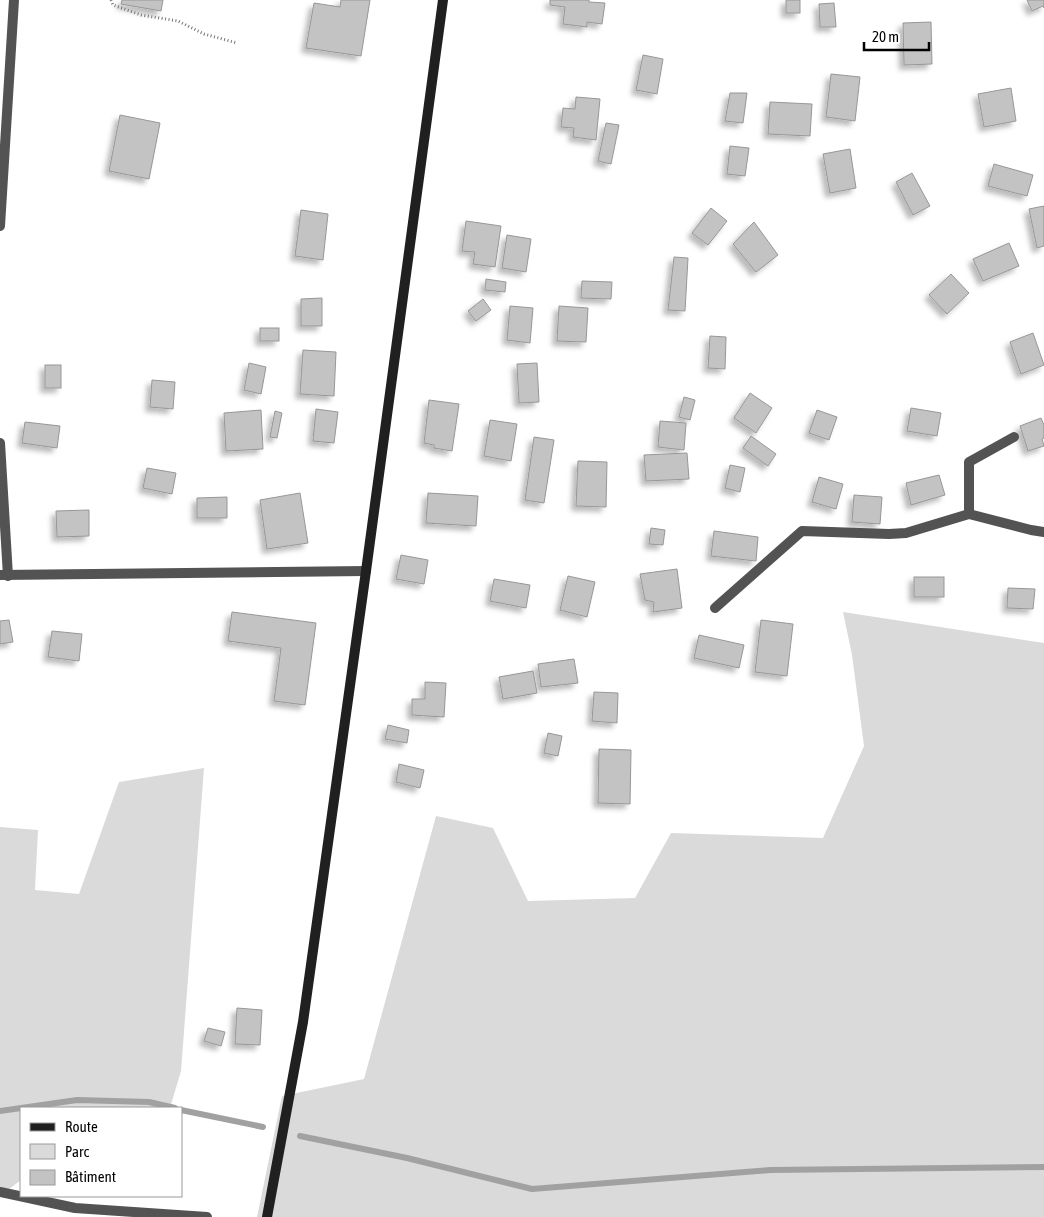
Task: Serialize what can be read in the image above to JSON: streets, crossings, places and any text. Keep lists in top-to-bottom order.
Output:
{
  "legend": ["Route", "Parc", "Bâtiment"],
  "scale_bar": "20 m"
}
